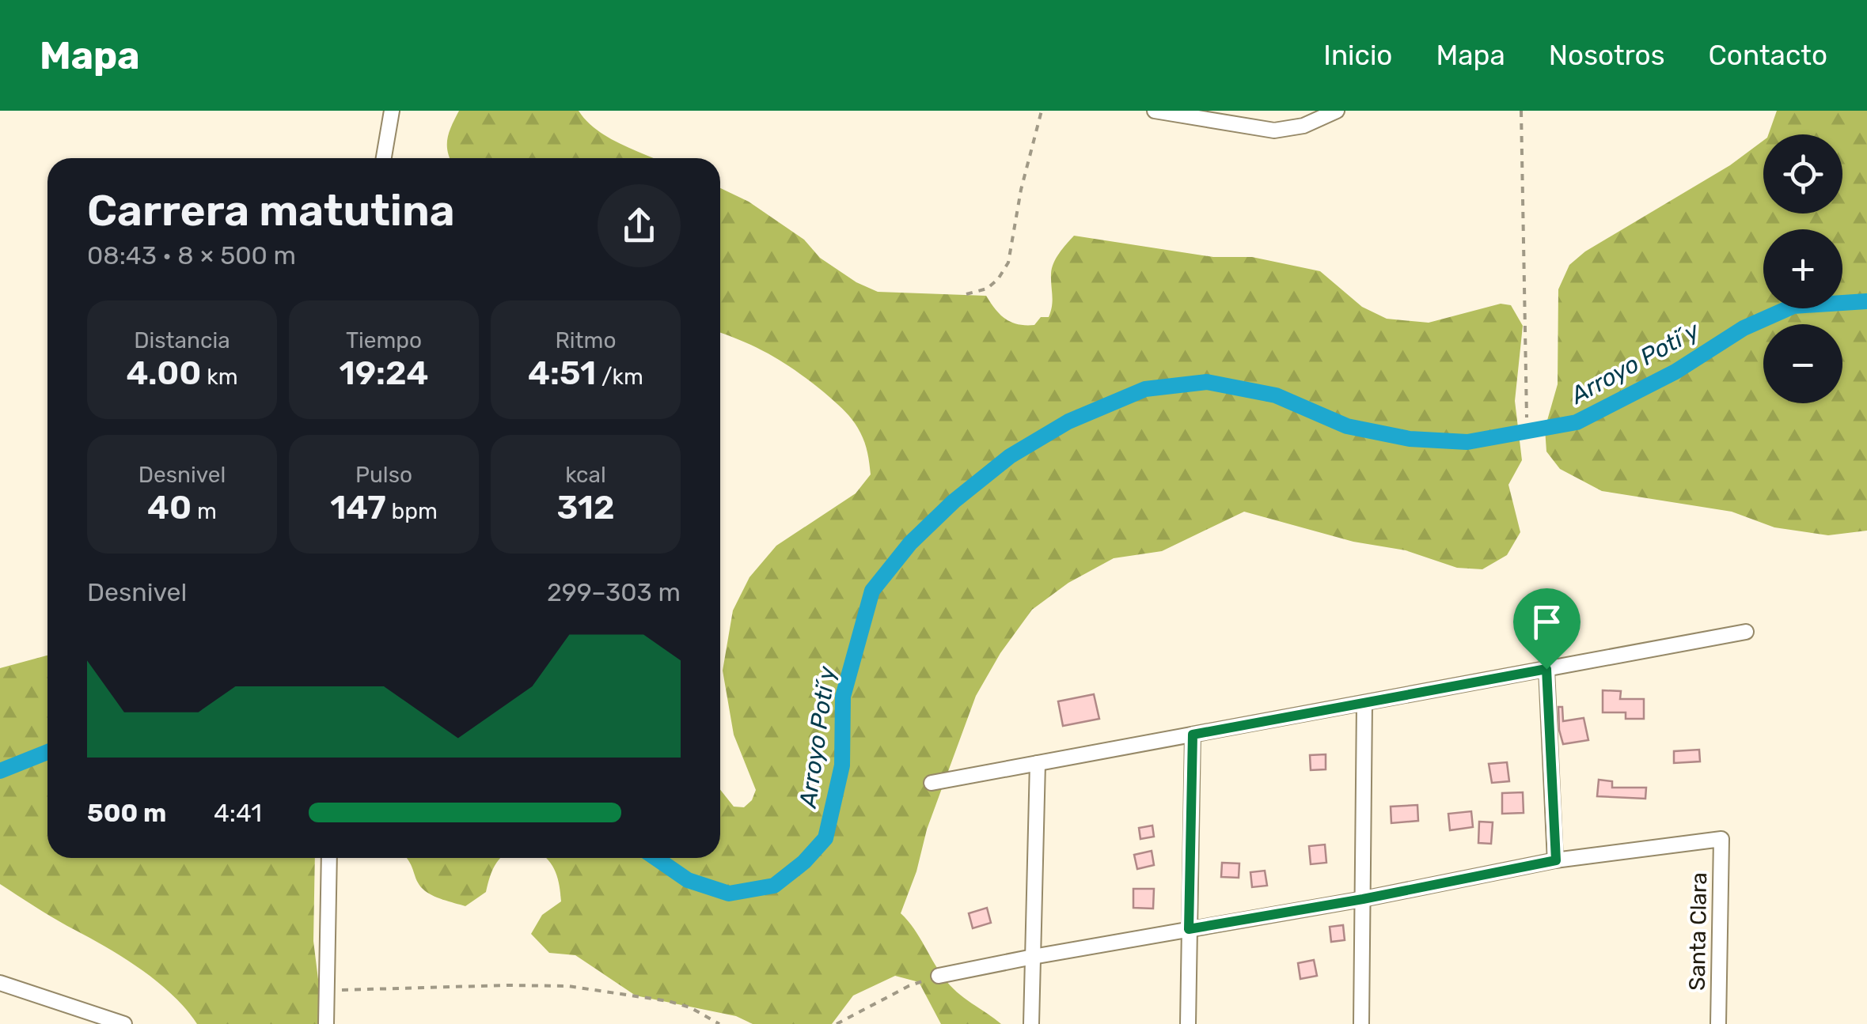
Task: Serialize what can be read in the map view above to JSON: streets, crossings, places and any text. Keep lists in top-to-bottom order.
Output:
{
  "streets": {
    "street": ["Santa Clara"]
  },
  "water": ["Arroyo Poti´y"],
  "page": {
    "header": "Mapa",
    "nav": [
      "Inicio",
      "Mapa",
      "Nosotros",
      "Contacto"
    ],
    "map_buttons": ["+", "−"],
    "heading": ["Carrera matutina", "08:43 · 8 × 500 m"],
    "stats": [
      ["Distancia", "4.00 km"],
      ["Tiempo", "19:24"],
      ["Ritmo", "4:51 /km"],
      ["Desnivel", "40 m"],
      ["Pulso", "147 bpm"],
      ["kcal", "312"]
    ],
    "chart": ["Desnivel", "299–303 m"],
    "list": [
      {
        "name": "500 m",
        "note": "4:41"
      }
    ]
  }
}
